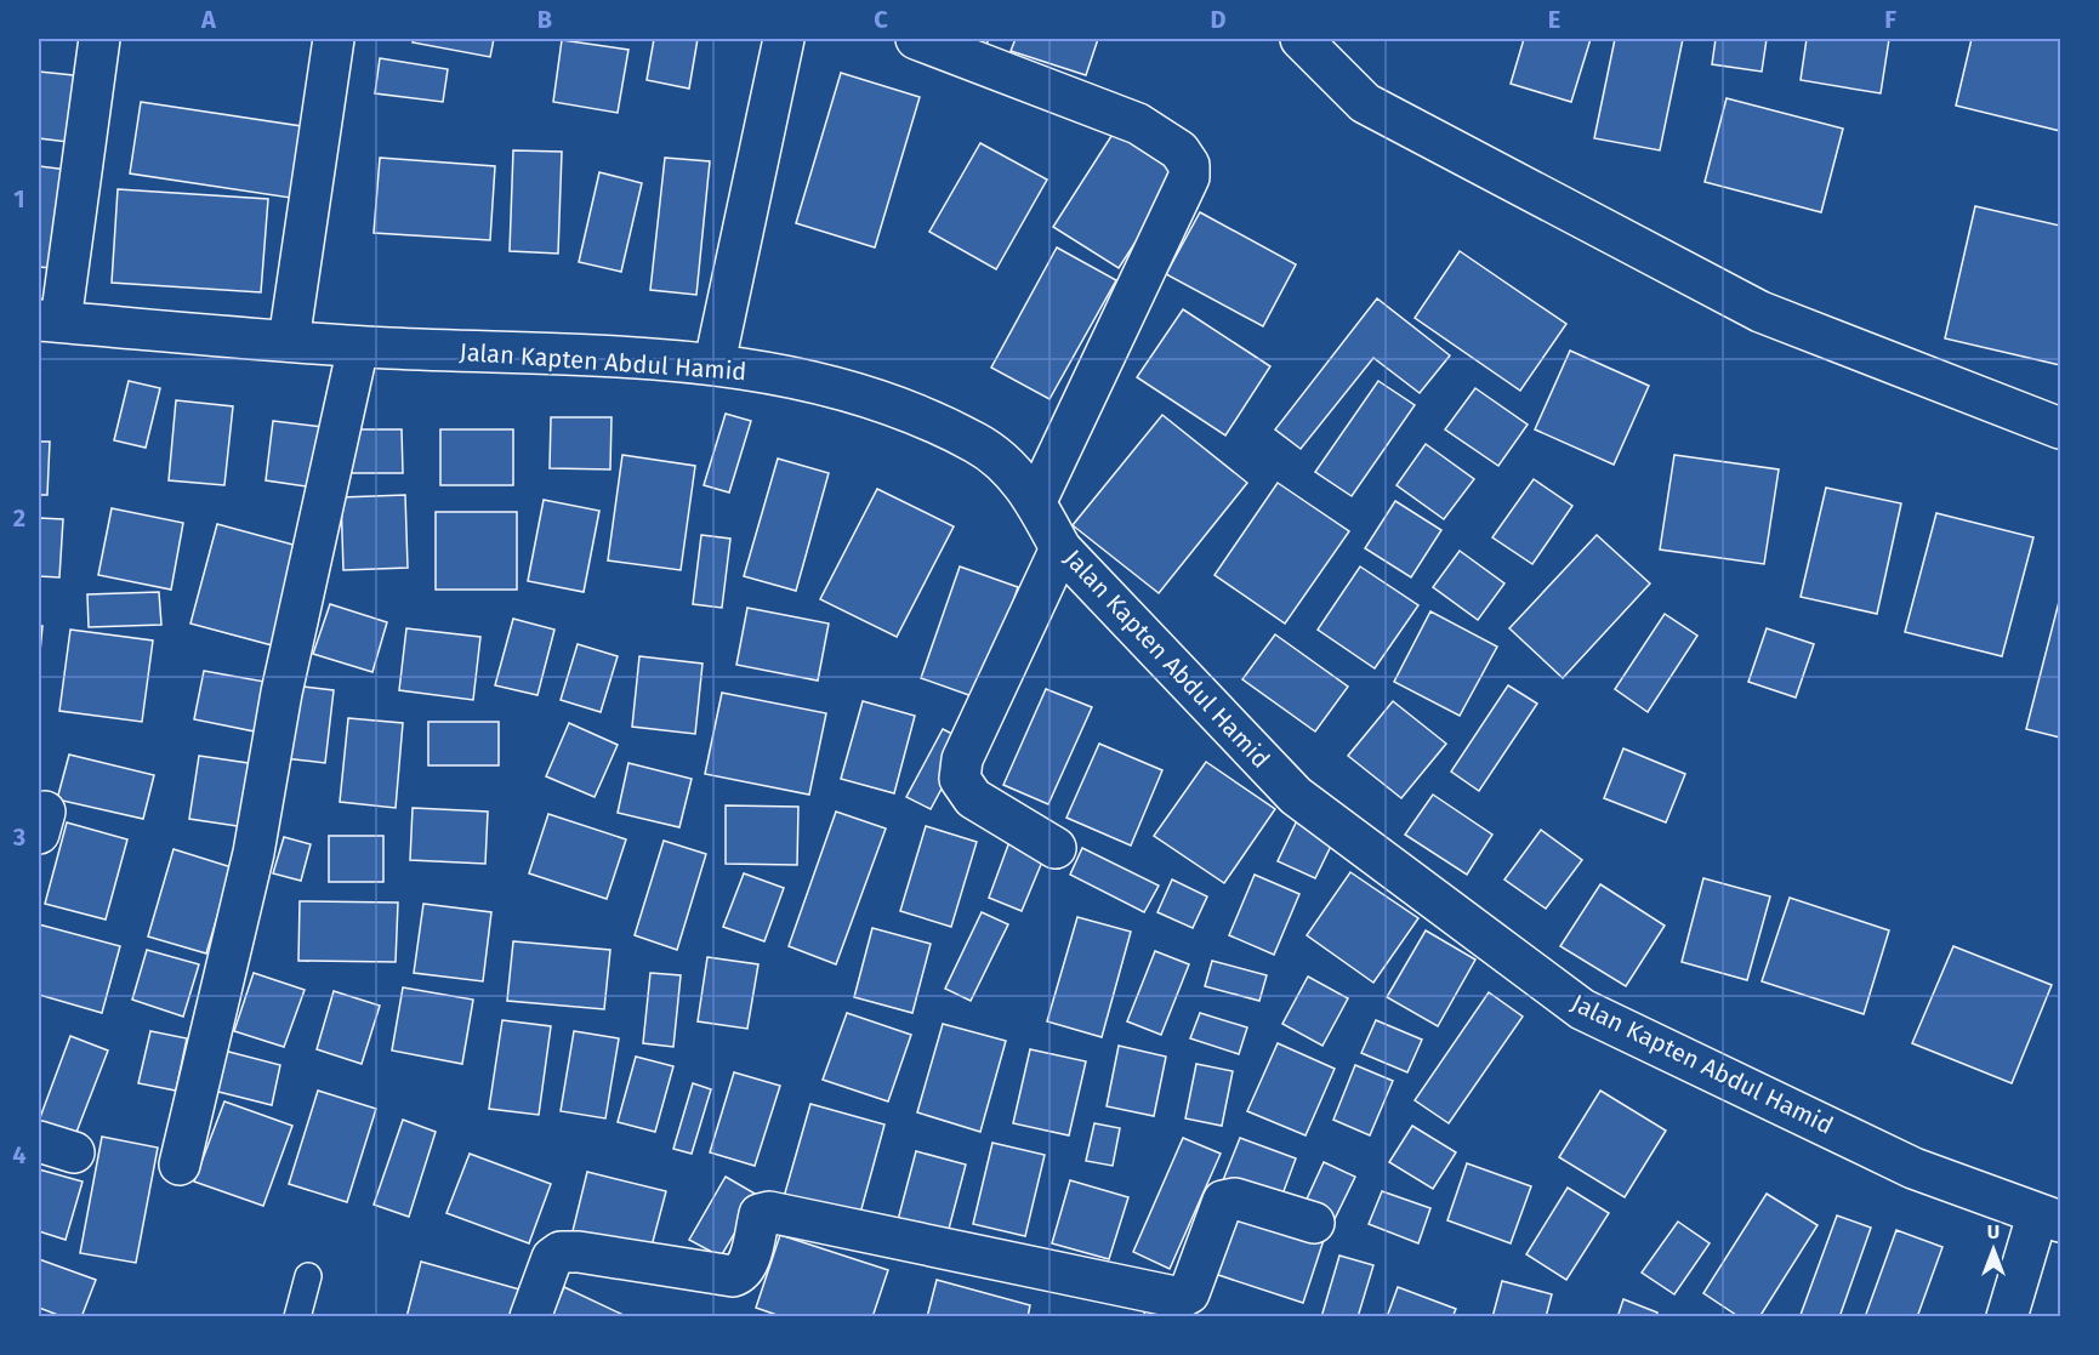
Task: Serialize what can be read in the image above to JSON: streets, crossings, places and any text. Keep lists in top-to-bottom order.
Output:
{
  "streets": {
    "street": ["Jalan Kapten Abdul Hamid"]
  },
  "north": "top",
  "grid": {
    "columns": [
      "A",
      "B",
      "C",
      "D",
      "E",
      "F"
    ],
    "rows": [
      "1",
      "2",
      "3",
      "4"
    ]
  }
}
